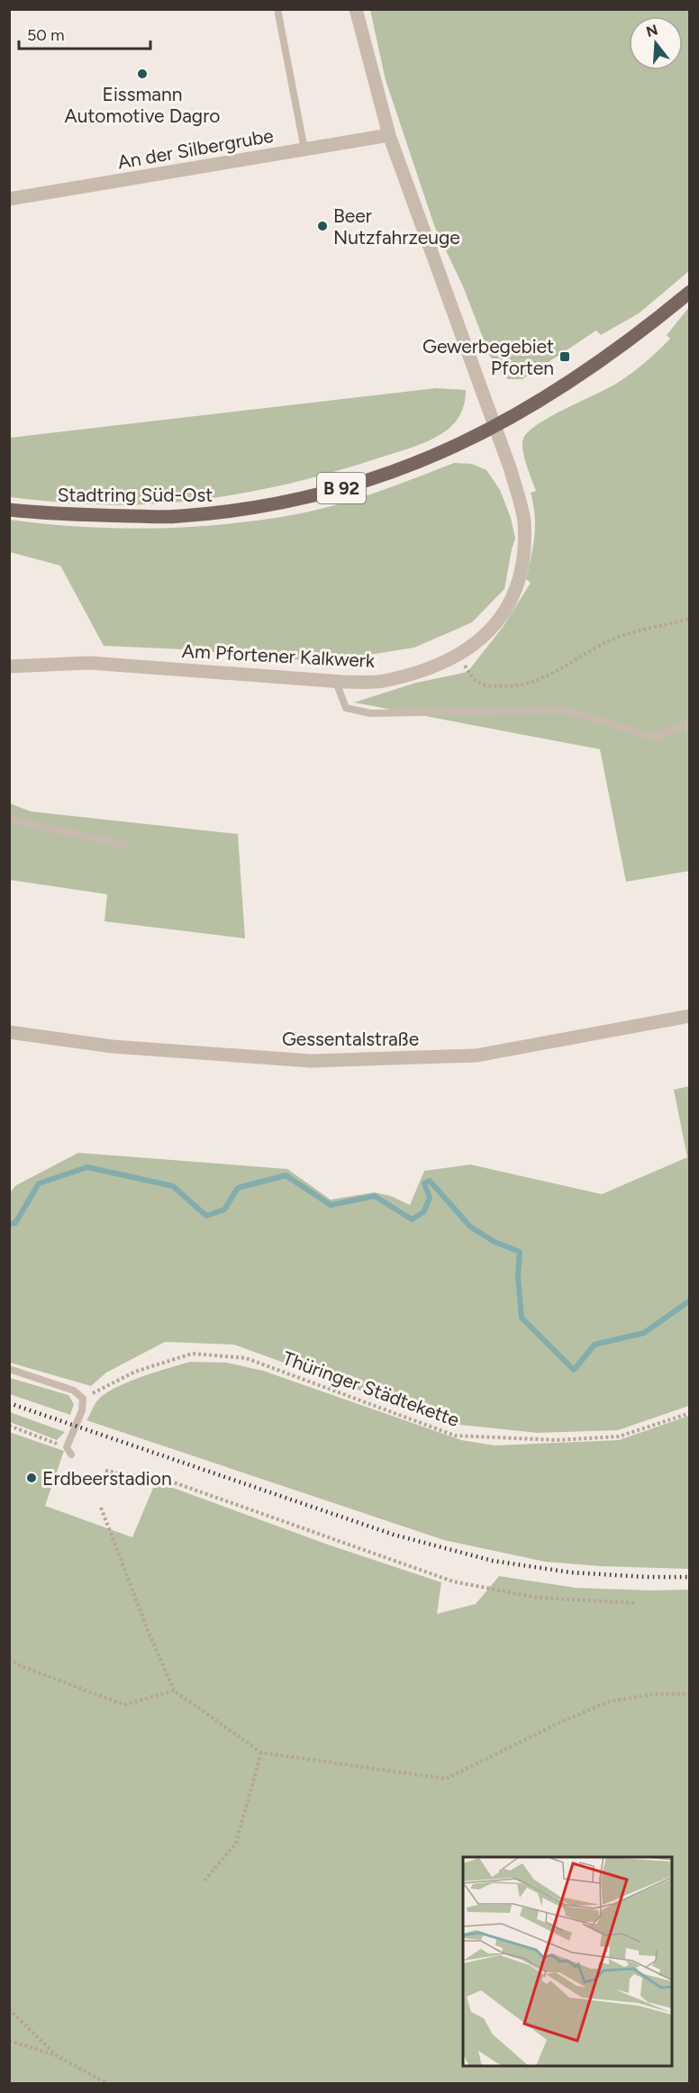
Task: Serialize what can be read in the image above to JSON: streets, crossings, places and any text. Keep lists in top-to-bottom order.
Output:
{
  "streets": {
    "main road": ["B 92", "Stadtring Süd-Ost"],
    "street": ["An der Silbergrube", "Am Pfortener Kalkwerk", "Gessentalstraße"],
    "path": ["Thüringer Städtekette"]
  },
  "crossings": [
    ["An der Silbergrube", "Am Pfortener Kalkwerk"],
    ["Stadtring Süd-Ost", "Am Pfortener Kalkwerk"]
  ],
  "places": {
    "other": ["Eissmann Automotive Dagro", "Beer Nutzfahrzeuge", "Erdbeerstadion"],
    "transit": ["Gewerbegebiet Pforten"]
  },
  "scale_bar": "50 m",
  "north": "top"
}
